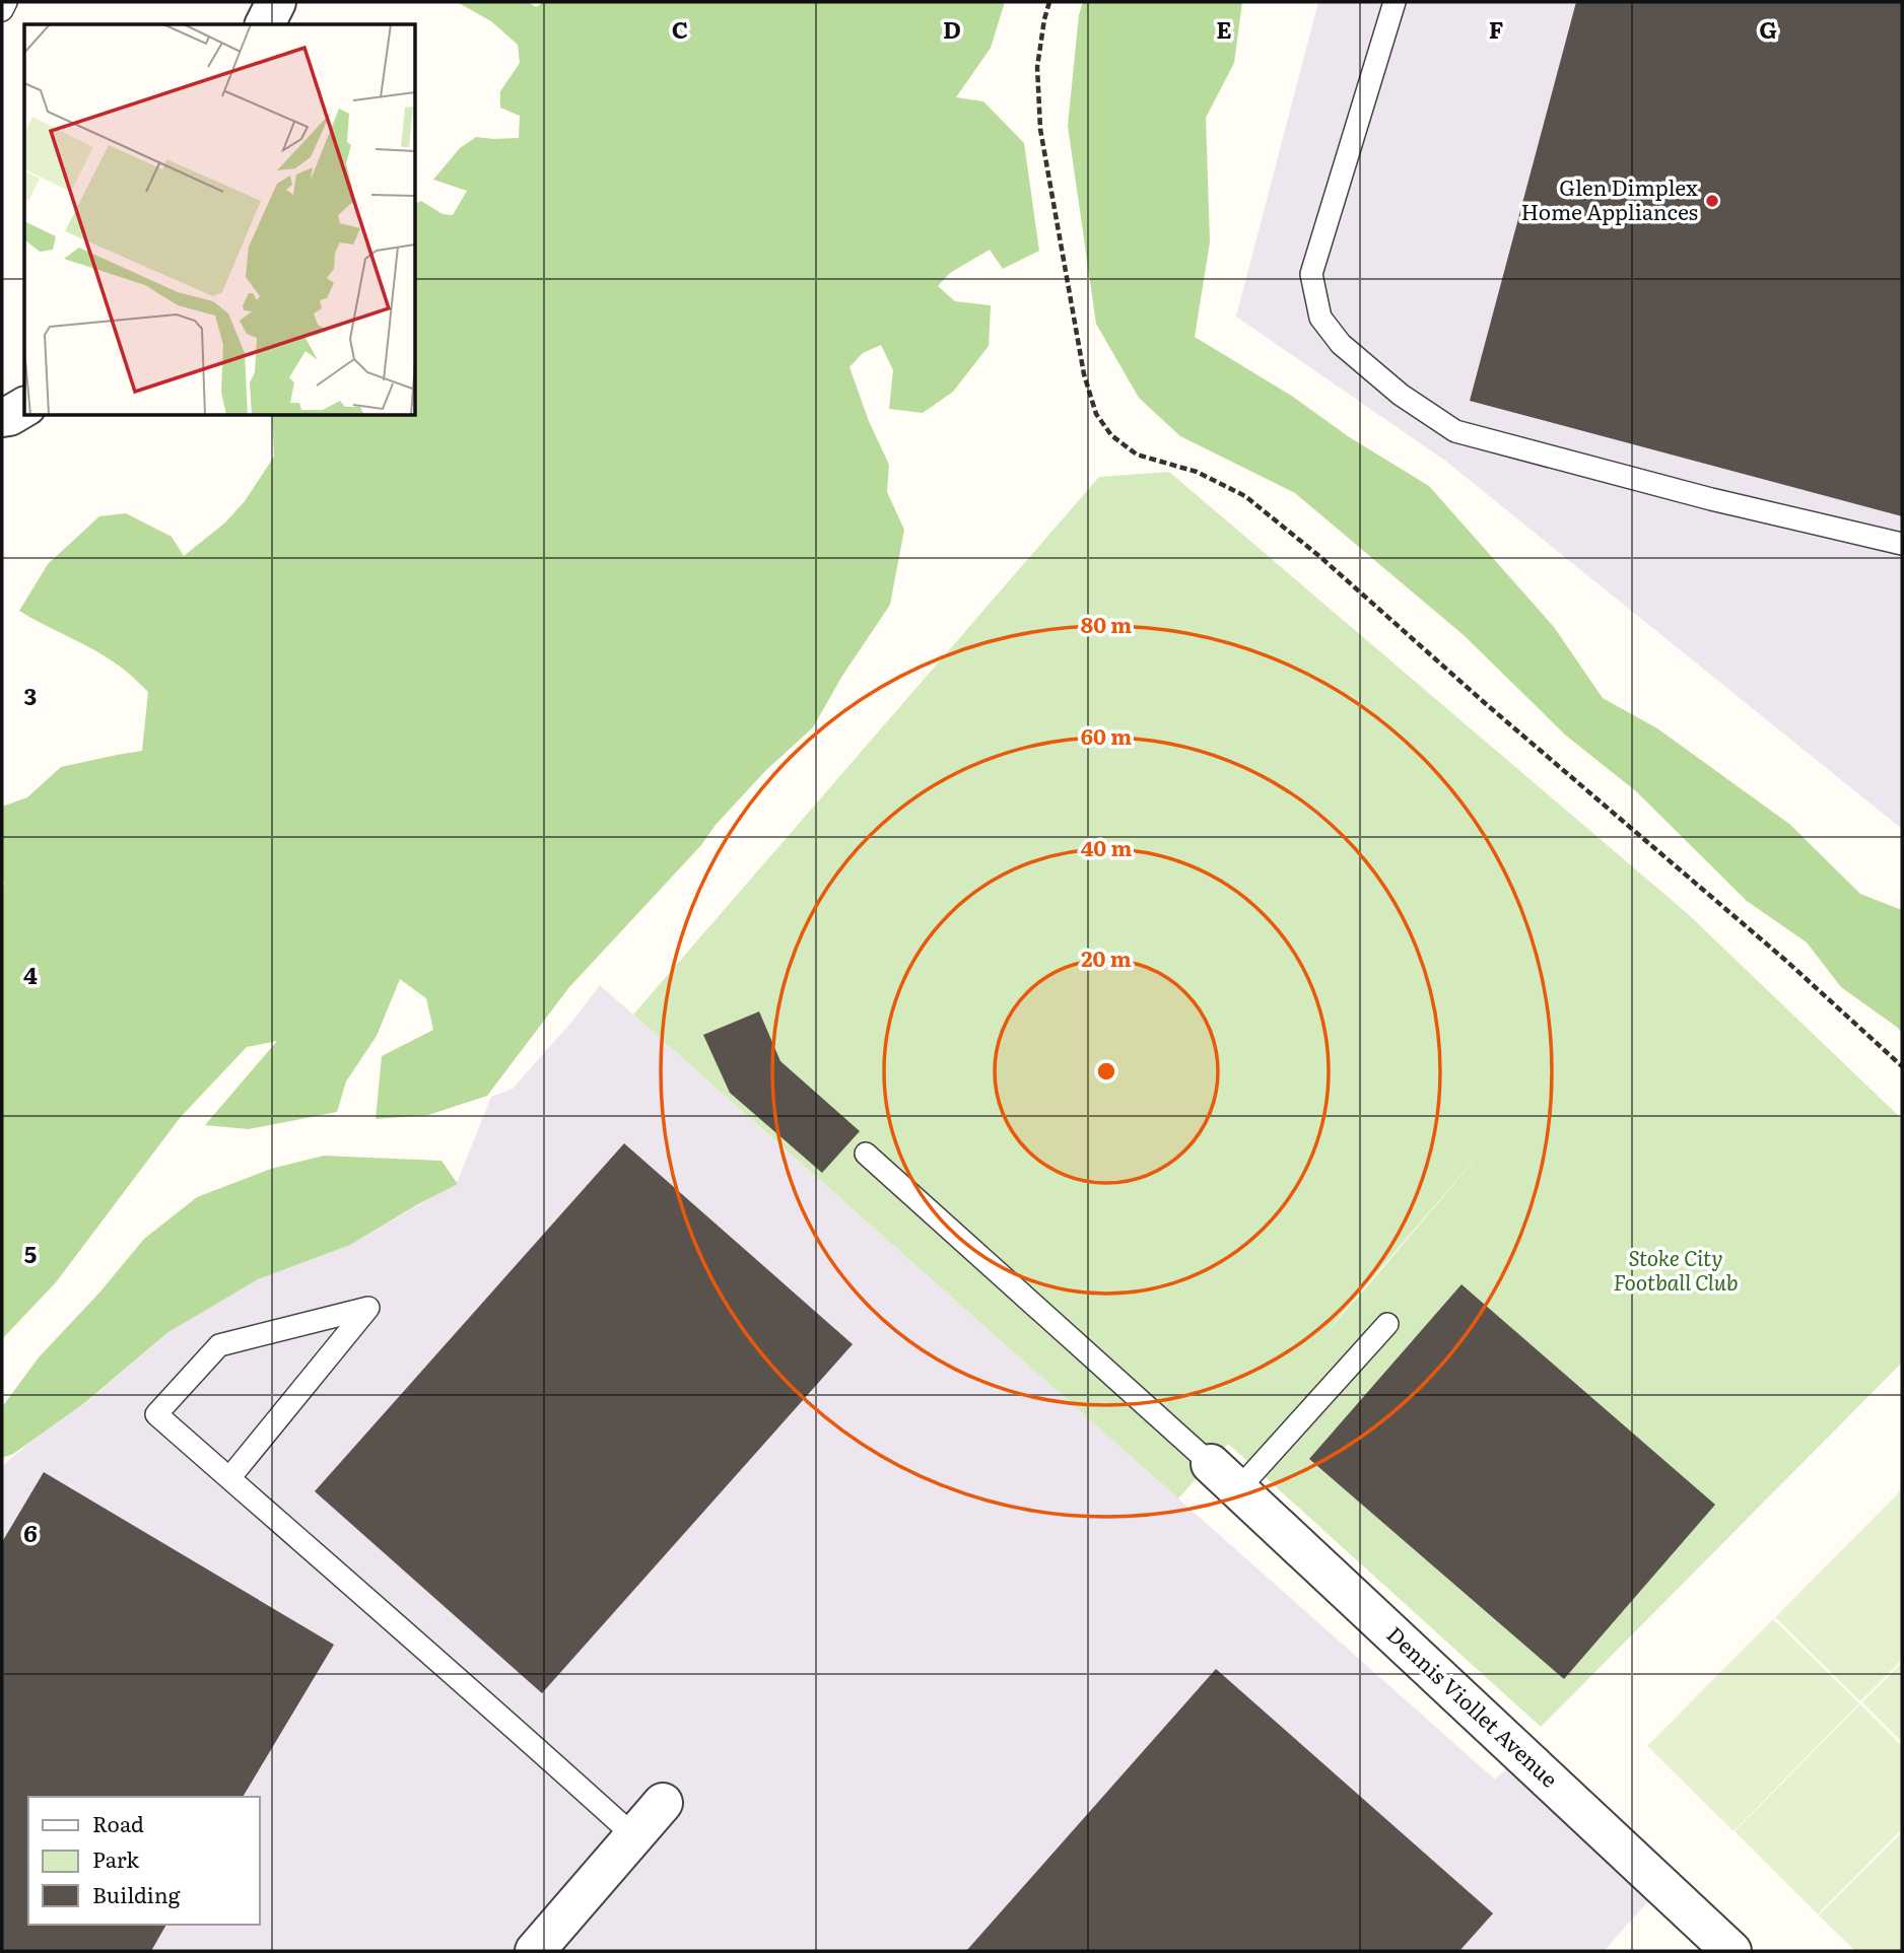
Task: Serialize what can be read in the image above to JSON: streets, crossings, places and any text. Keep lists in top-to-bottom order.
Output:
{
  "streets": {
    "street": ["Dennis Viollet Avenue"]
  },
  "parks": ["Stoke City Football Club"],
  "places": ["Glen Dimplex Home Appliances"],
  "legend": ["Road", "Park", "Building"],
  "grid": {
    "columns": [
      "C",
      "D",
      "E",
      "F",
      "G"
    ],
    "rows": [
      "3",
      "4",
      "5",
      "6"
    ]
  },
  "rings": [
    "80 m",
    "60 m",
    "40 m",
    "20 m"
  ]
}
